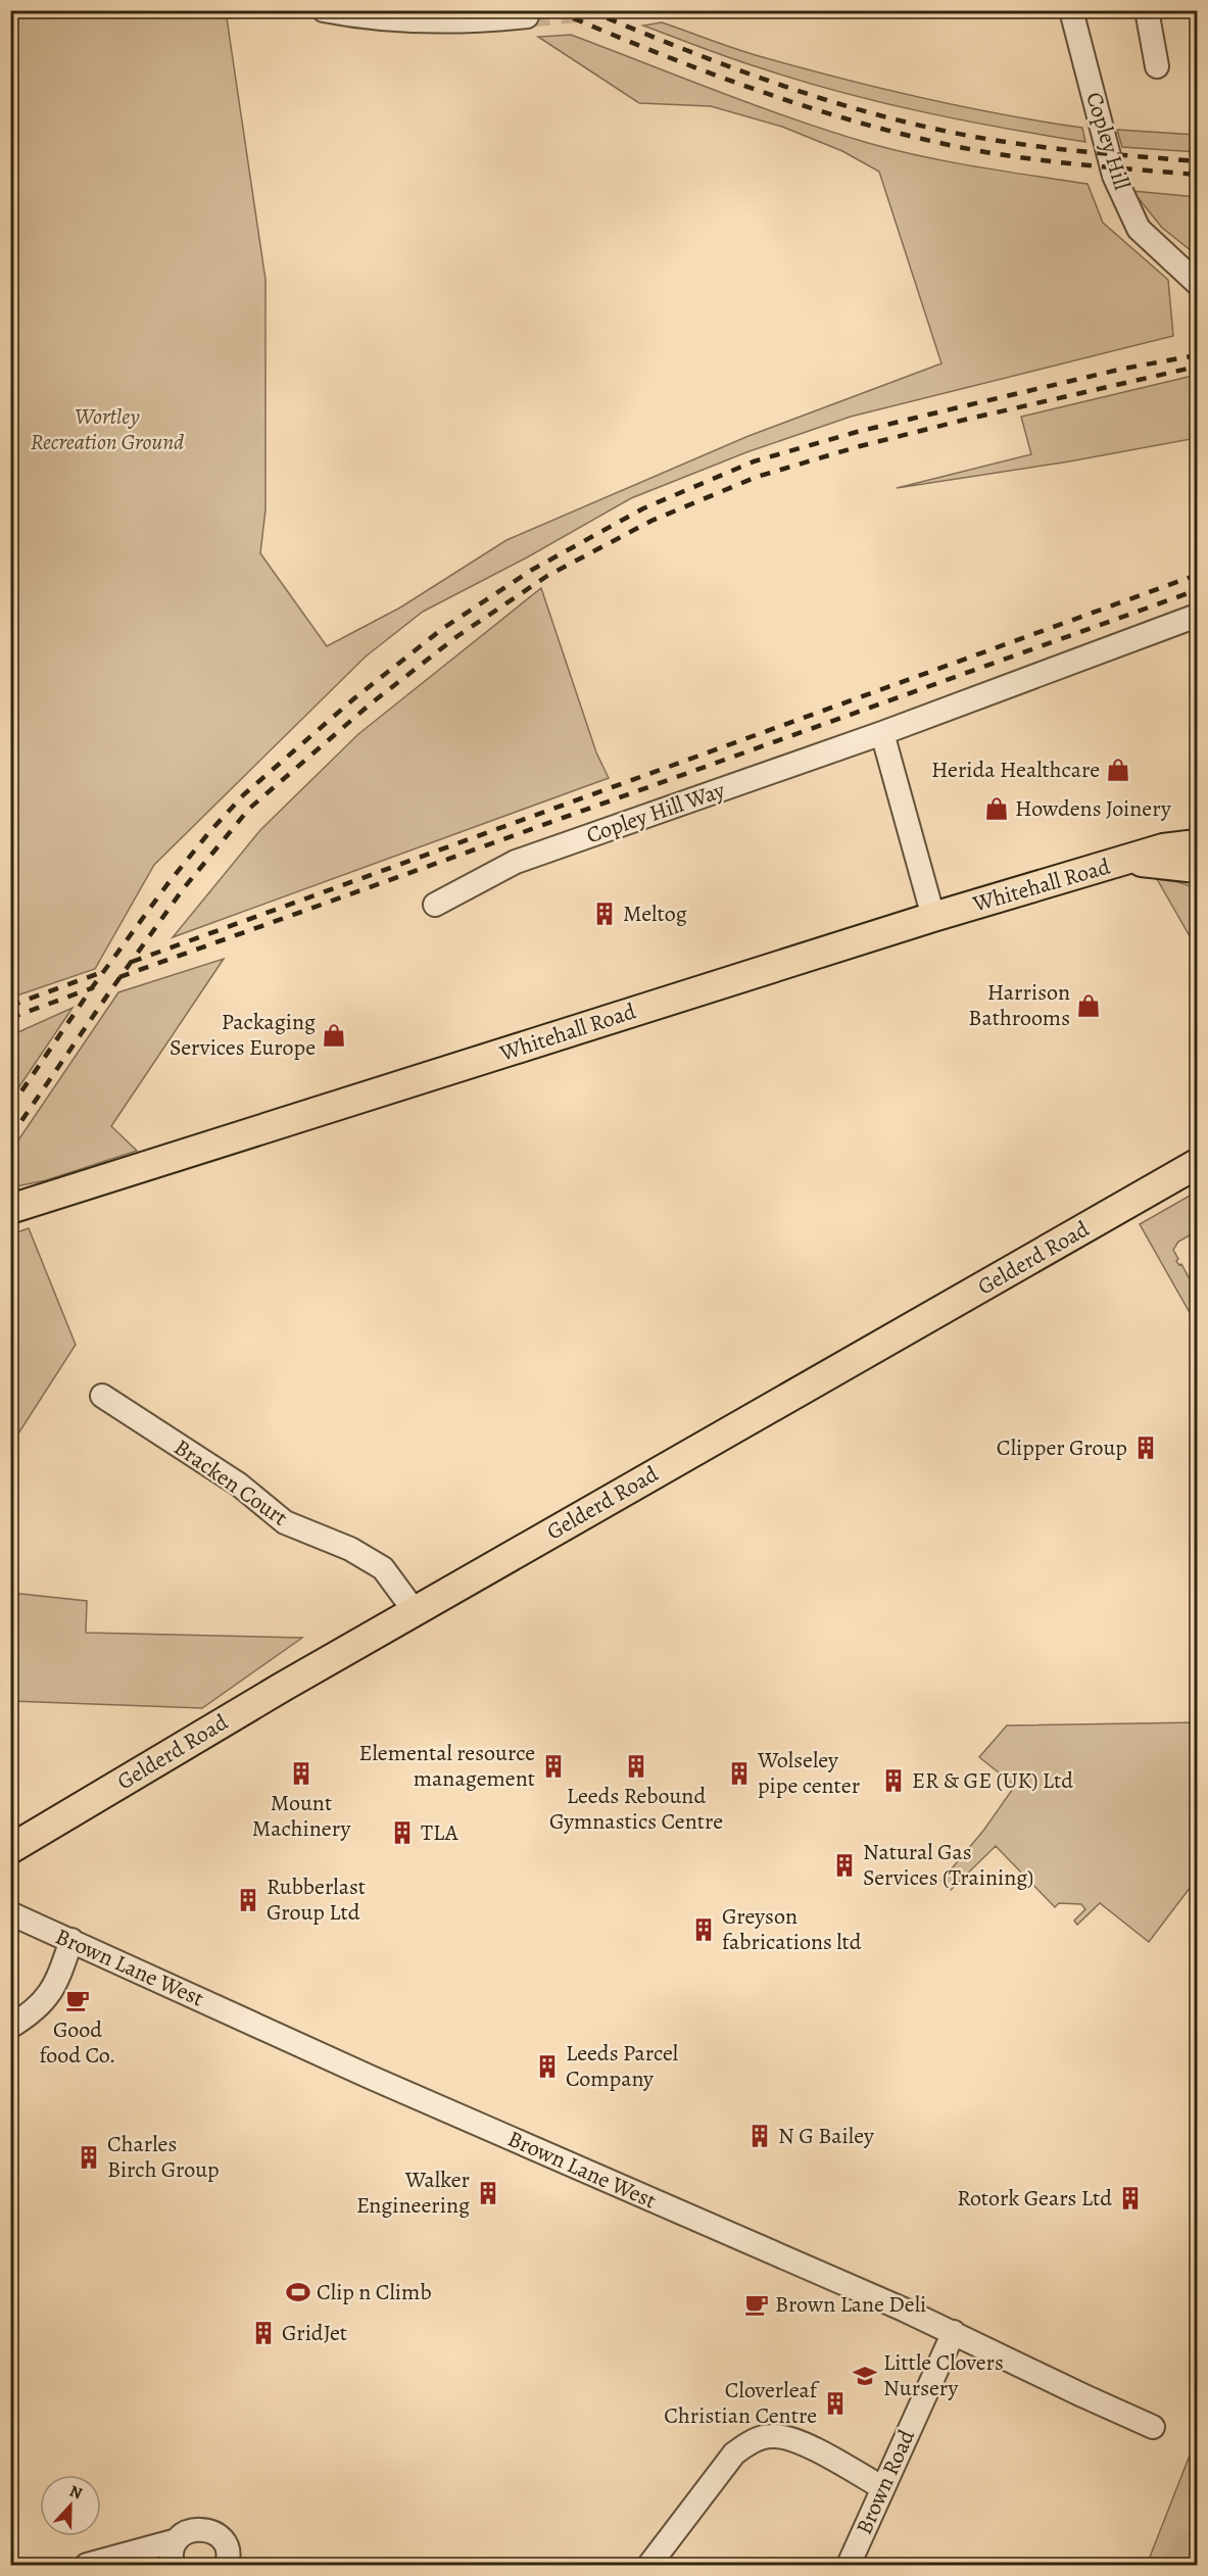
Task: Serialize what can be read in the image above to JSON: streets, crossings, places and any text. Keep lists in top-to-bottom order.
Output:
{
  "streets": {
    "main road": ["Whitehall Road", "Gelderd Road"],
    "street": [
      "Copley Hill",
      "Copley Hill Way",
      "Bracken Court",
      "Brown Lane West",
      "Brown Road"
    ]
  },
  "crossings": [
    ["Gelderd Road", "Bracken Court"],
    ["Brown Lane West", "Brown Road"]
  ],
  "parks": ["Wortley Recreation Ground"],
  "places": {
    "shop": [
      "Herida Healthcare",
      "Howdens Joinery",
      "Harrison Bathrooms",
      "Packaging Services Europe"
    ],
    "building": [
      "Meltog",
      "Clipper Group",
      "Elemental resource management",
      "Leeds Rebound Gymnastics Centre",
      "Mount Machinery",
      "Wolseley pipe center",
      "ER & GE (UK) Ltd",
      "TLA",
      "Natural Gas Services (Training)",
      "Rubberlast Group Ltd",
      "Greyson fabrications ltd",
      "Leeds Parcel Company",
      "N G Bailey",
      "Charles Birch Group",
      "Walker Engineering",
      "Rotork Gears Ltd",
      "GridJet",
      "Cloverleaf Christian Centre"
    ],
    "cafe": ["Good food Co.", "Brown Lane Deli"],
    "sports": ["Clip n Climb"],
    "school or university": ["Little Clovers Nursery"]
  },
  "north": "top"
}
